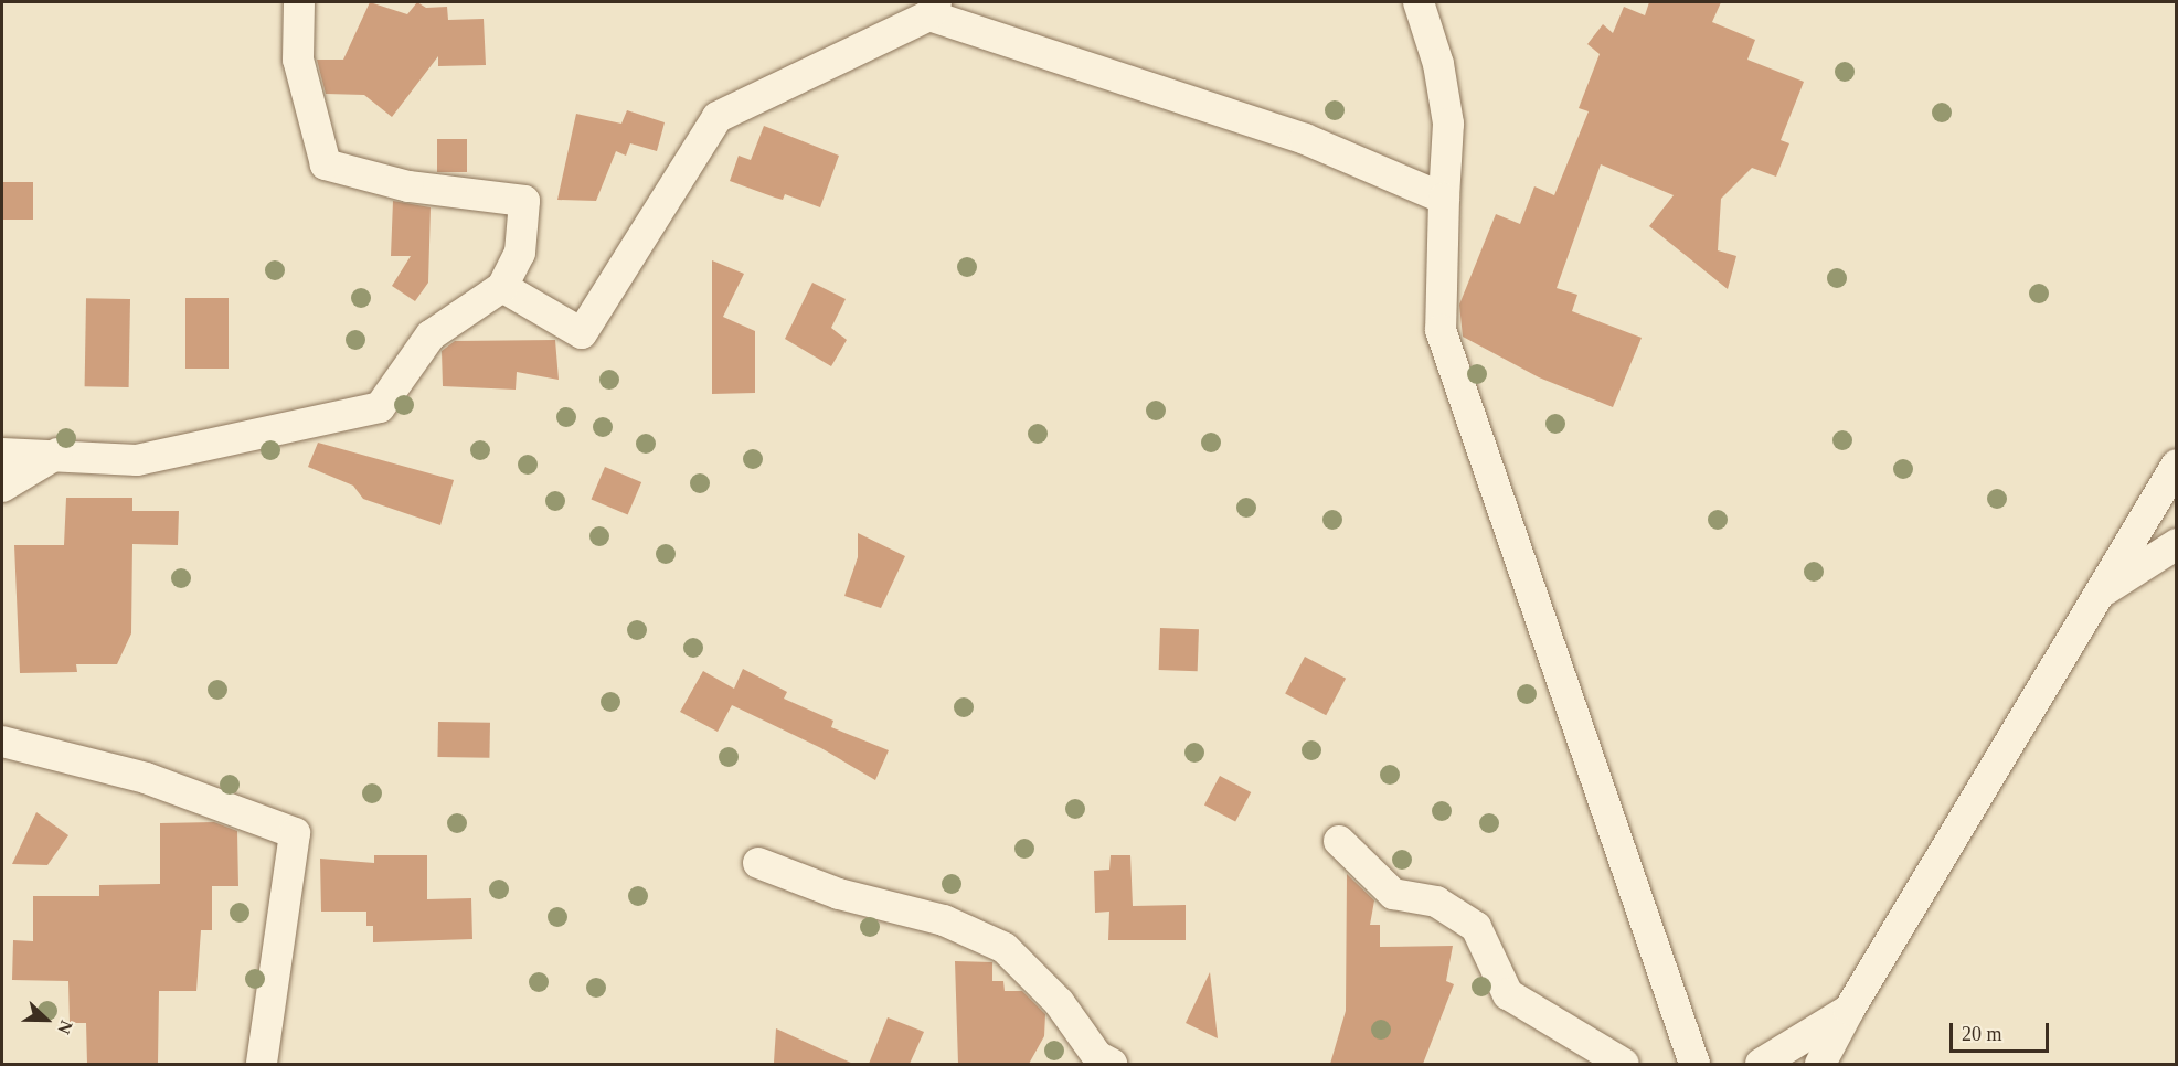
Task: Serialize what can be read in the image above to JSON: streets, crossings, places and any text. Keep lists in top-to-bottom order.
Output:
{
  "scale_bar": "20 m",
  "north": "right"
}
